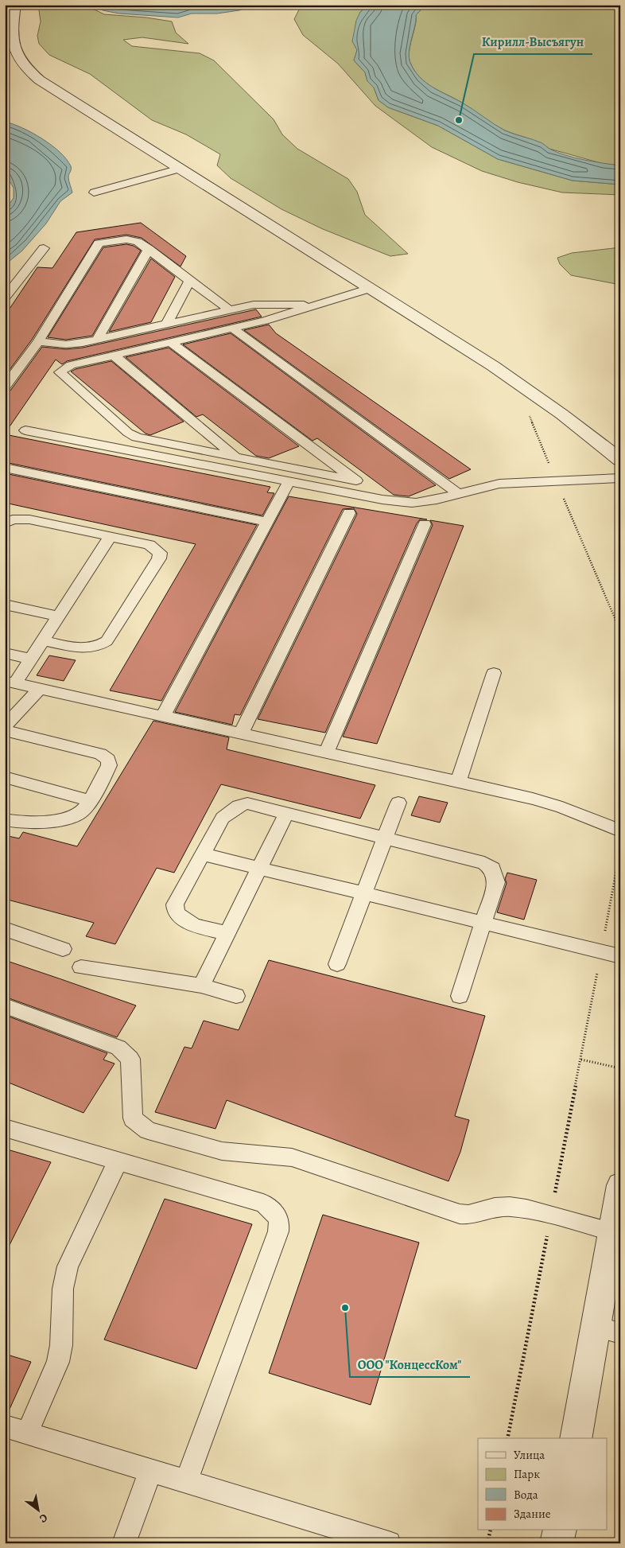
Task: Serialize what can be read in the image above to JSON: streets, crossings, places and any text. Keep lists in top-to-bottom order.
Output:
{
  "places": ["Кирилл-Высъягун", "ООО \"КонцессКом\""],
  "legend": [
    "Улица",
    "Парк",
    "Вода",
    "Здание"
  ],
  "north": "bottom right"
}
